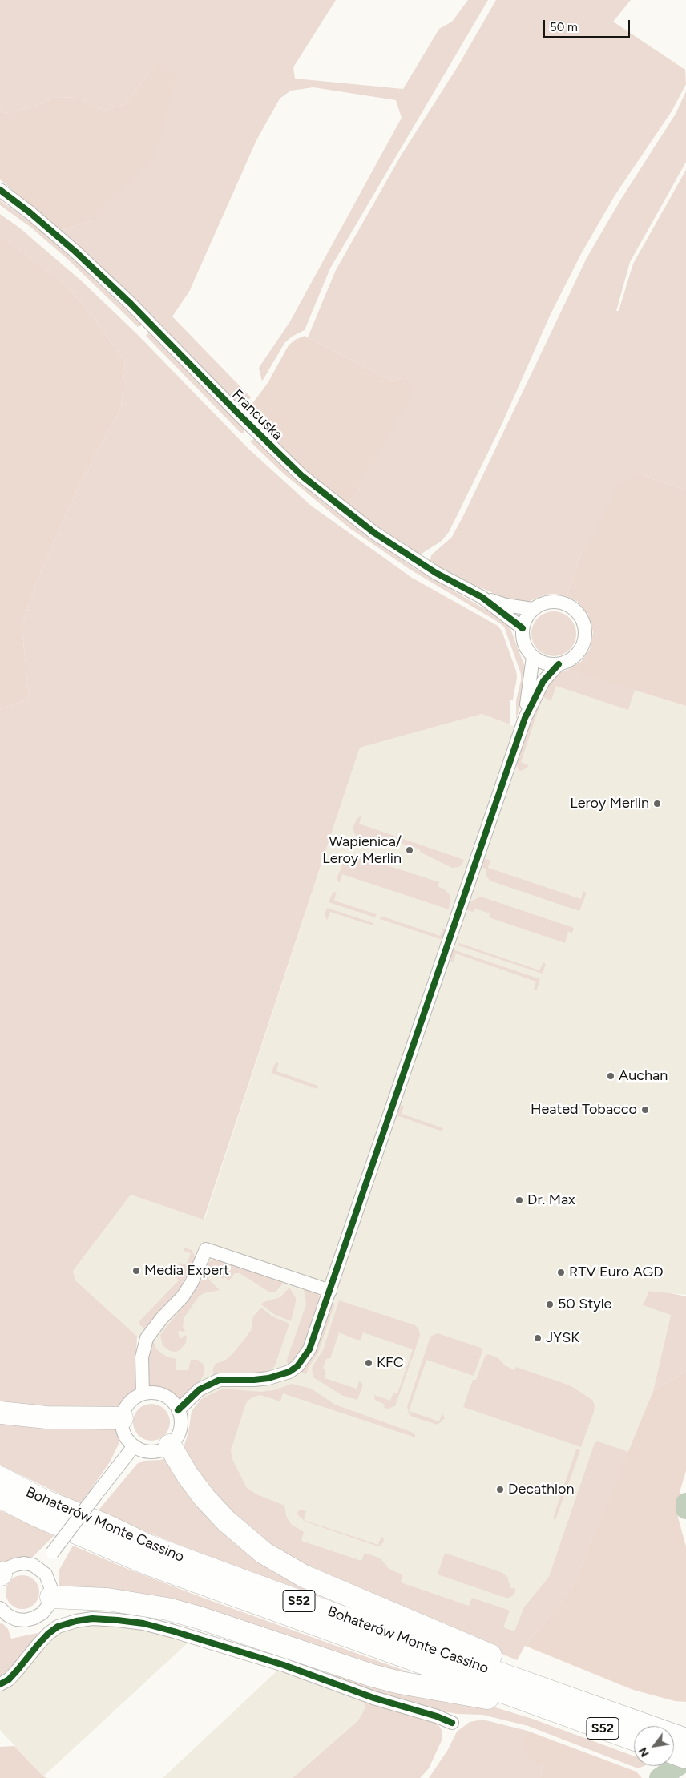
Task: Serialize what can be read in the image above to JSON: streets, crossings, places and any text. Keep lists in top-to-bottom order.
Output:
{
  "streets": {
    "highway": ["Bohaterów Monte Cassino", "S52"],
    "street": ["Francuska"]
  },
  "places": [
    "Leroy Merlin",
    "Wapienica/ Leroy Merlin",
    "Auchan",
    "Heated Tobacco",
    "Dr. Max",
    "Media Expert",
    "RTV Euro AGD",
    "50 Style",
    "JYSK",
    "KFC",
    "Decathlon"
  ],
  "scale_bar": "50 m",
  "north": "bottom left"
}
